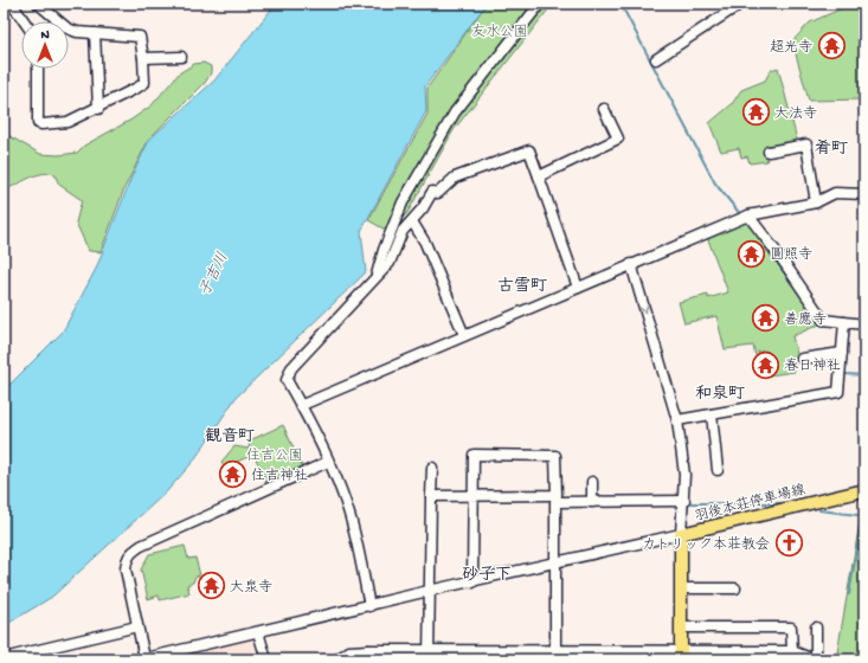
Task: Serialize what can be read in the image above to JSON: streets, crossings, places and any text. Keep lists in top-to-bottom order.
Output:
{
  "streets": {
    "main road": ["羽後本荘停車場線"]
  },
  "districts": [
    "肴町",
    "古雪町",
    "和泉町",
    "観音町",
    "砂子下"
  ],
  "water": ["子吉川"],
  "parks": ["友水公園", "住吉公園"],
  "places": {
    "temple": [
      "超光寺",
      "大法寺",
      "圓照寺",
      "善應寺",
      "春日神社",
      "住吉神社",
      "大泉寺"
    ],
    "church": ["カトリック本荘教会"]
  },
  "north": "top"
}
